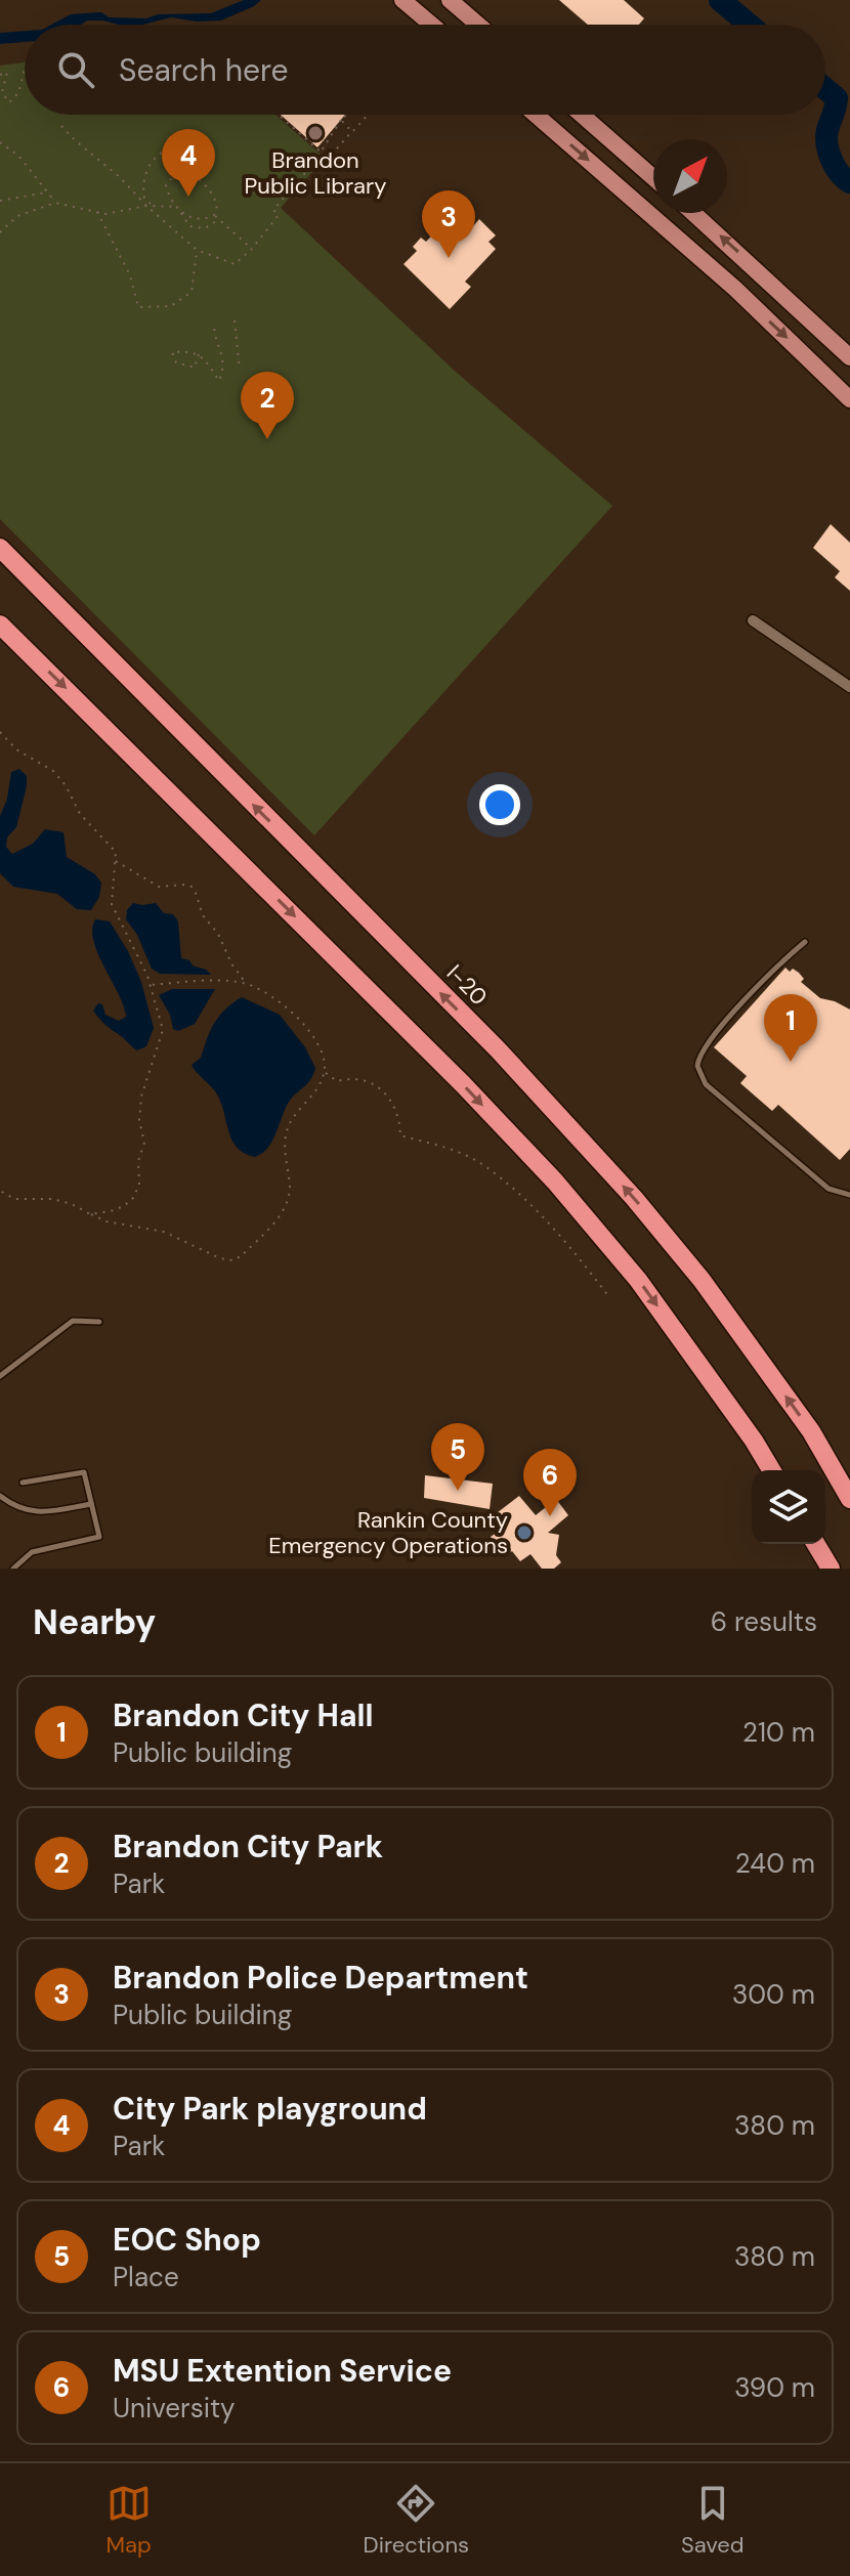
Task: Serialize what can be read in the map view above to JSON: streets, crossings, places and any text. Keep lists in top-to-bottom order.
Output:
{
  "streets": {
    "highway": ["I-20"]
  },
  "places": ["Brandon Public Library", "Rankin County Emergency Operations"],
  "north": "top right",
  "page": {
    "search": "Search here",
    "pins": [
      "4",
      "3",
      "2",
      "1",
      "5",
      "6"
    ],
    "heading": ["Nearby", "6 results"],
    "list": [
      {
        "mark": "1",
        "name": "Brandon City Hall",
        "note": "Public building",
        "value": "210 m"
      },
      {
        "mark": "2",
        "name": "Brandon City Park",
        "note": "Park",
        "value": "240 m"
      },
      {
        "mark": "3",
        "name": "Brandon Police Department",
        "note": "Public building",
        "value": "300 m"
      },
      {
        "mark": "4",
        "name": "City Park playground",
        "note": "Park",
        "value": "380 m"
      },
      {
        "mark": "5",
        "name": "EOC Shop",
        "note": "Place",
        "value": "380 m"
      },
      {
        "mark": "6",
        "name": "MSU Extention Service",
        "note": "University",
        "value": "390 m"
      }
    ],
    "nav": ["Map", "Directions", "Saved"]
  }
}
